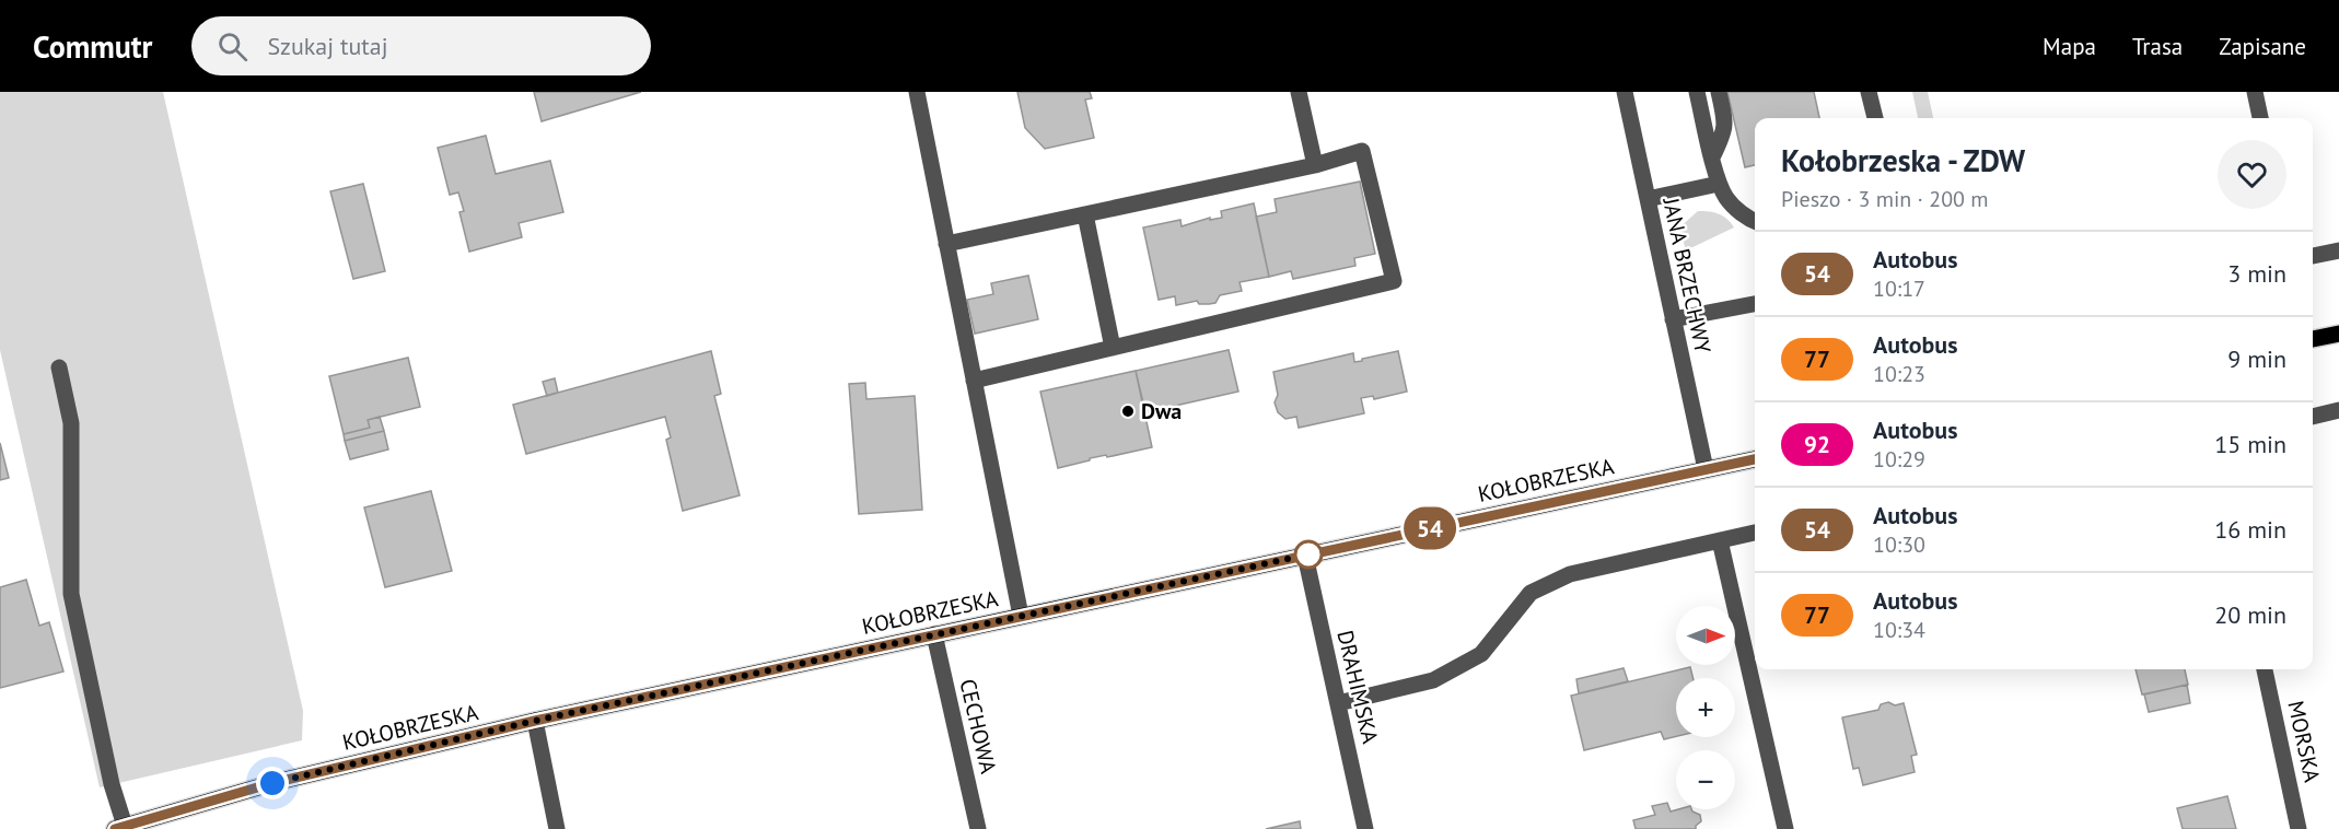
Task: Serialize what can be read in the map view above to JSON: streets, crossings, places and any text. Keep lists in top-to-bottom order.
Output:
{
  "streets": {
    "main road": ["KOŁOBRZESKA"],
    "street": [
      "JANA BRZECHWY",
      "DRAHIMSKA",
      "CECHOWA",
      "MORSKA"
    ]
  },
  "crossings": [
    ["JANA BRZECHWY", "KOŁOBRZESKA"],
    ["KOŁOBRZESKA", "DRAHIMSKA"],
    ["KOŁOBRZESKA", "CECHOWA"]
  ],
  "places": ["Dwa"],
  "lines": ["bus line 54"],
  "north": "right",
  "page": {
    "header": "Commutr",
    "search": "Szukaj tutaj",
    "nav": ["Mapa", "Trasa", "Zapisane"],
    "on_map": "54",
    "heading": ["Kołobrzeska - ZDW", "Pieszo · 3 min · 200 m"],
    "list": [
      {
        "mark": "54",
        "name": "Autobus",
        "note": "10:17",
        "value": "3 min"
      },
      {
        "mark": "77",
        "name": "Autobus",
        "note": "10:23",
        "value": "9 min"
      },
      {
        "mark": "92",
        "name": "Autobus",
        "note": "10:29",
        "value": "15 min"
      },
      {
        "mark": "54",
        "name": "Autobus",
        "note": "10:30",
        "value": "16 min"
      },
      {
        "mark": "77",
        "name": "Autobus",
        "note": "10:34",
        "value": "20 min"
      }
    ],
    "map_buttons": ["+", "−"]
  }
}
